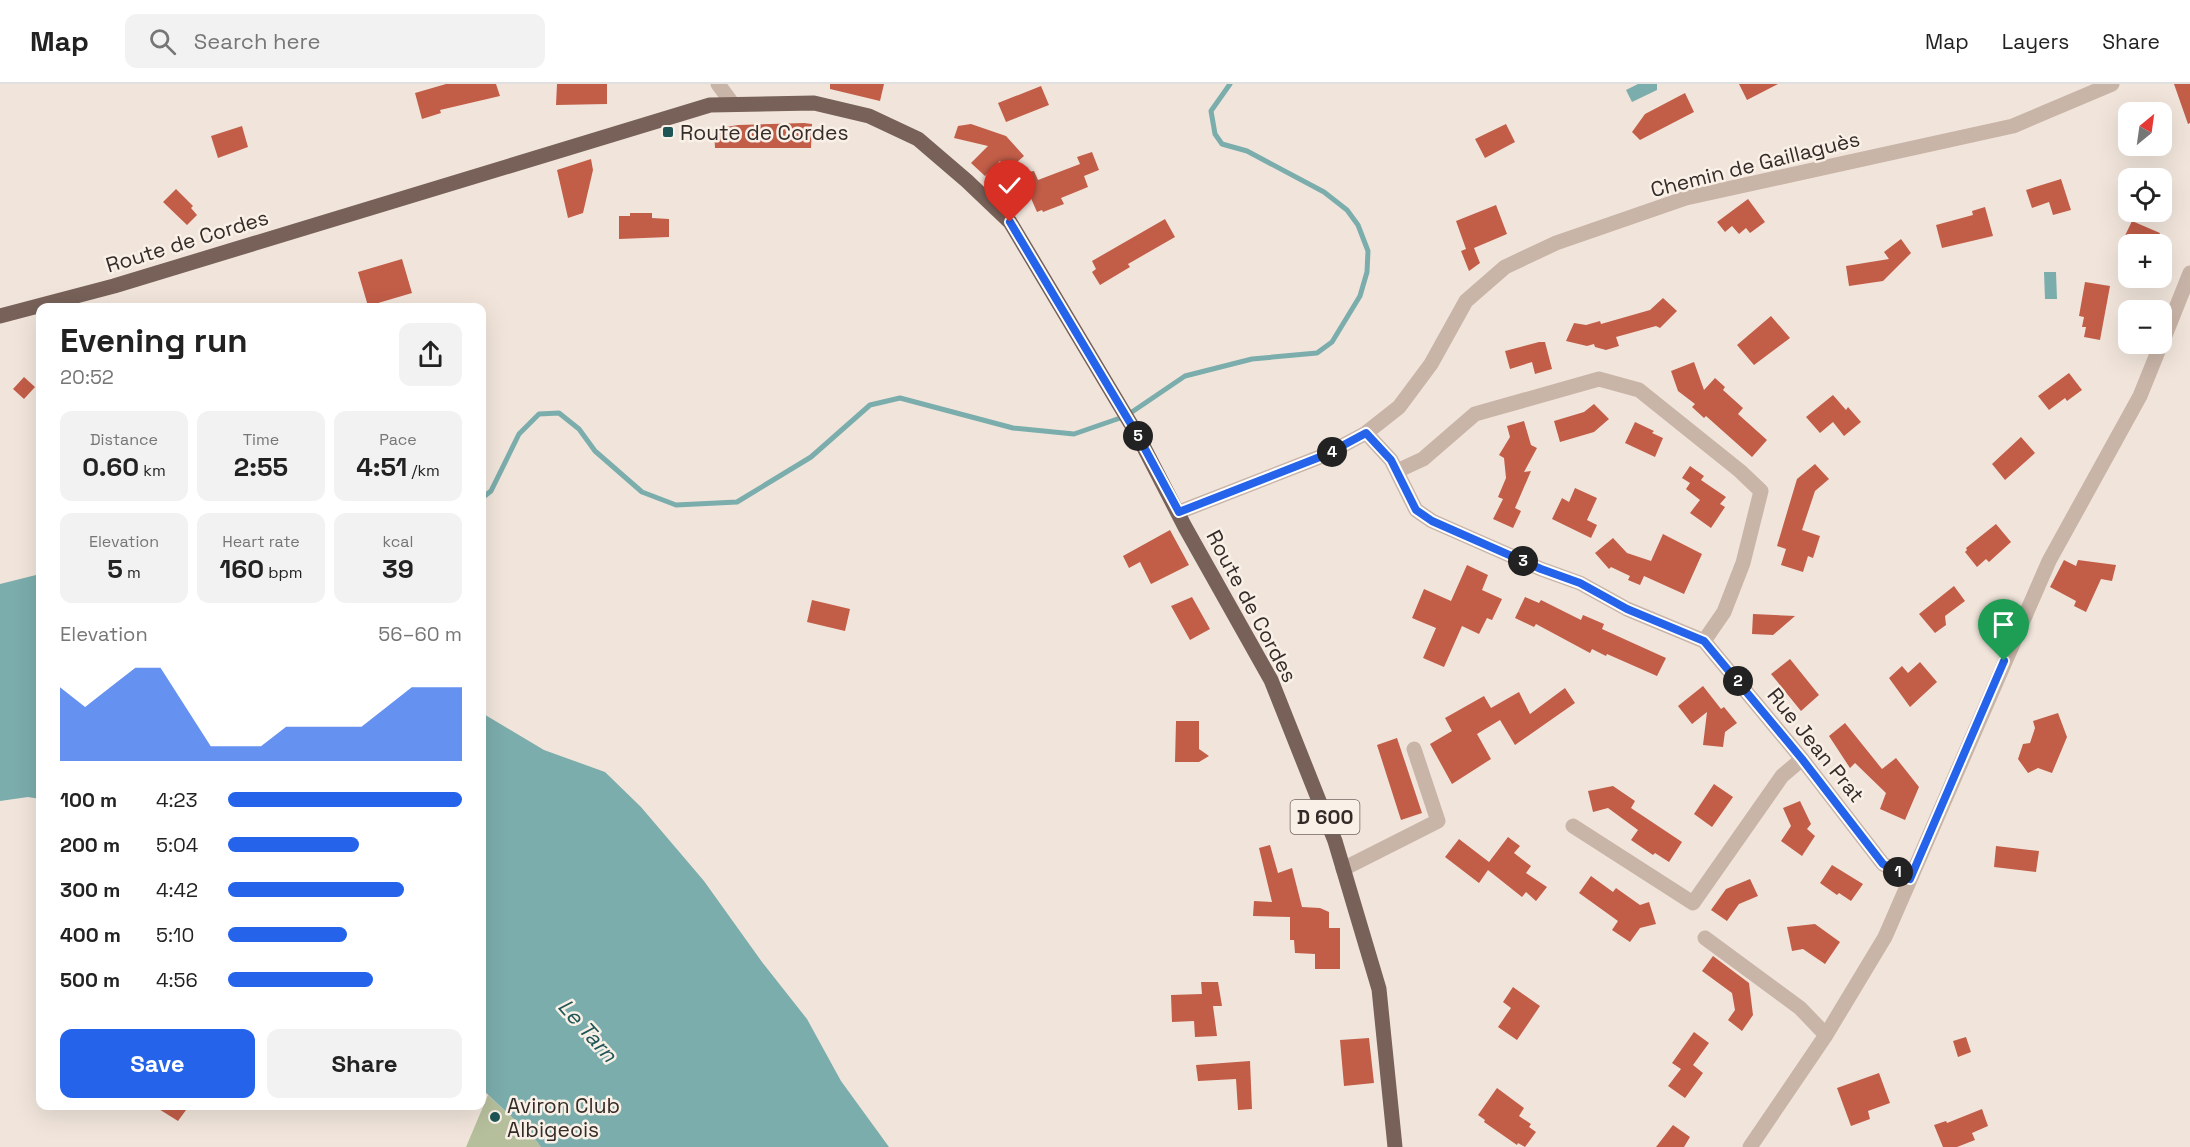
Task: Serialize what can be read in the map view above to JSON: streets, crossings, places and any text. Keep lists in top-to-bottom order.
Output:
{
  "streets": {
    "main road": ["Route de Cordes", "D 600"],
    "street": ["Chemin de Gaillaguès", "Rue Jean Prat"]
  },
  "crossings": [
    ["Chemin de Gaillaguès", "Route de Cordes"],
    ["Chemin de Gaillaguès", "Rue Jean Prat"]
  ],
  "water": ["Le Tarn"],
  "places": {
    "transit": ["Route de Cordes"],
    "other": ["Aviron Club Albigeois"]
  },
  "north": "top right",
  "page": {
    "header": "Map",
    "search": "Search here",
    "nav": ["Map", "Layers", "Share"],
    "map_buttons": ["+", "−"],
    "heading": ["Evening run", "20:52"],
    "stats": [
      ["Distance", "0.60 km"],
      ["Time", "2:55"],
      ["Pace", "4:51 /km"],
      ["Elevation", "5 m"],
      ["Heart rate", "160 bpm"],
      ["kcal", "39"]
    ],
    "pins": [
      "5",
      "4",
      "3",
      "2",
      "1"
    ],
    "chart": ["Elevation", "56–60 m"],
    "list": [
      {
        "name": "100 m",
        "note": "4:23"
      },
      {
        "name": "200 m",
        "note": "5:04"
      },
      {
        "name": "300 m",
        "note": "4:42"
      },
      {
        "name": "400 m",
        "note": "5:10"
      },
      {
        "name": "500 m",
        "note": "4:56"
      }
    ],
    "buttons": ["Save", "Share"]
  }
}
